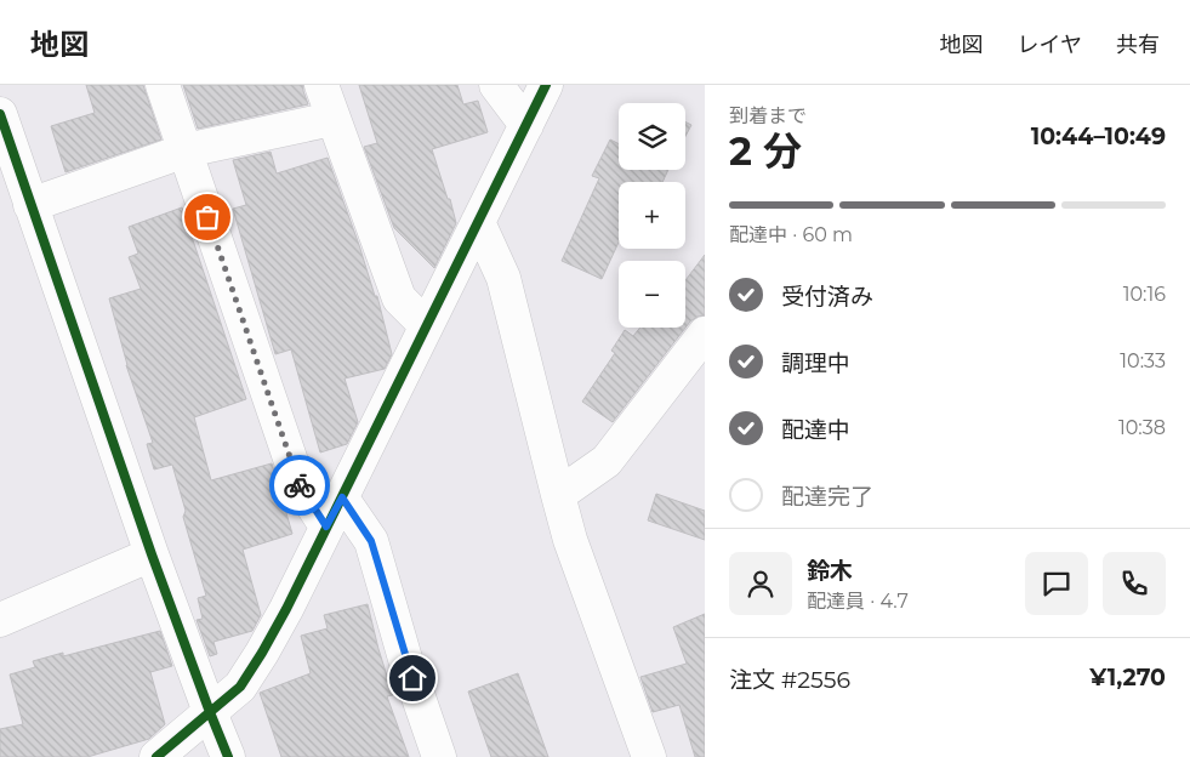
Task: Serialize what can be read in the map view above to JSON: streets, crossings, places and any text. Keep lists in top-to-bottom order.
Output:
{
  "page": {
    "header": "地図",
    "nav": ["地図", "レイヤ", "共有"],
    "heading": ["2 分", "到着まで", "10:44–10:49"],
    "panel": [
      "鈴木",
      "配達員 · 4.7",
      "注文 #2556",
      "¥1,270"
    ],
    "map_buttons": ["+", "−"],
    "bar": "配達中 · 60 m",
    "list": [
      ["受付済み", "10:16"],
      ["調理中", "10:33"],
      ["配達中", "10:38"],
      "配達完了"
    ]
  }
}
